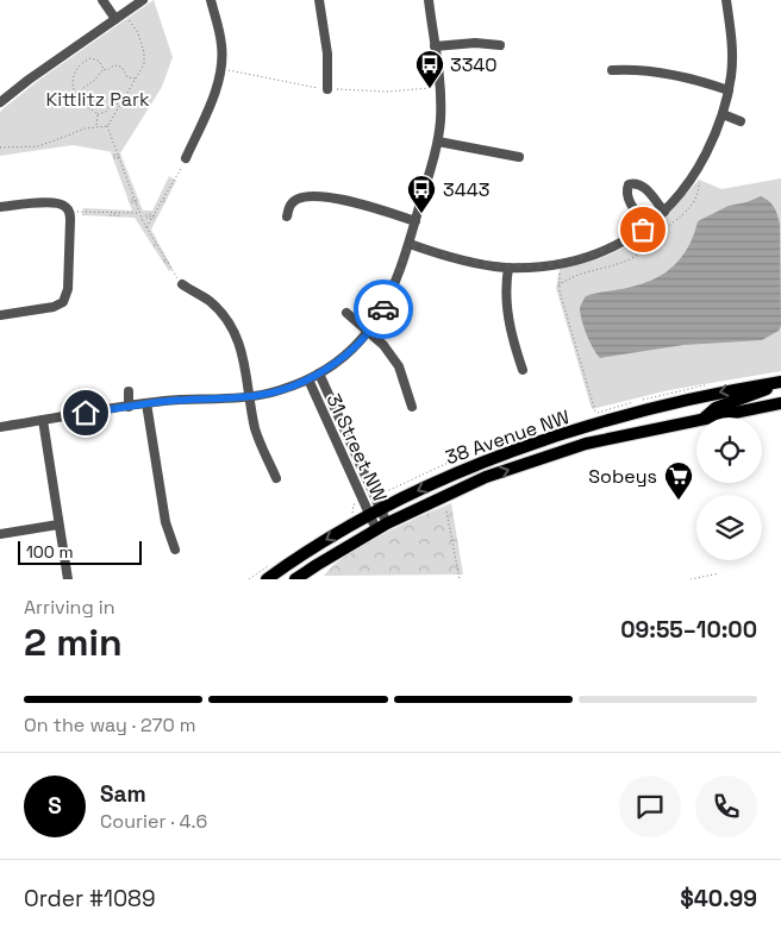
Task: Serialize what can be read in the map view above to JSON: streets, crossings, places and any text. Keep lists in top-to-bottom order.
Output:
{
  "streets": {
    "main road": ["38 Avenue NW"],
    "street": ["31 Street NW"]
  },
  "crossings": [
    ["38 Avenue NW", "31 Street NW"]
  ],
  "parks": ["Kittlitz Park"],
  "places": {
    "bus stop": ["3340", "3443"],
    "supermarket": ["Sobeys"]
  },
  "scale_bar": "100 m",
  "page": {
    "scale": "100 m",
    "heading": ["2 min", "Arriving in", "09:55–10:00"],
    "panel": [
      "Sam",
      "Courier · 4.6",
      "Order #1089",
      "$40.99"
    ],
    "bar": "On the way · 270 m",
    "round": "S"
  }
}
